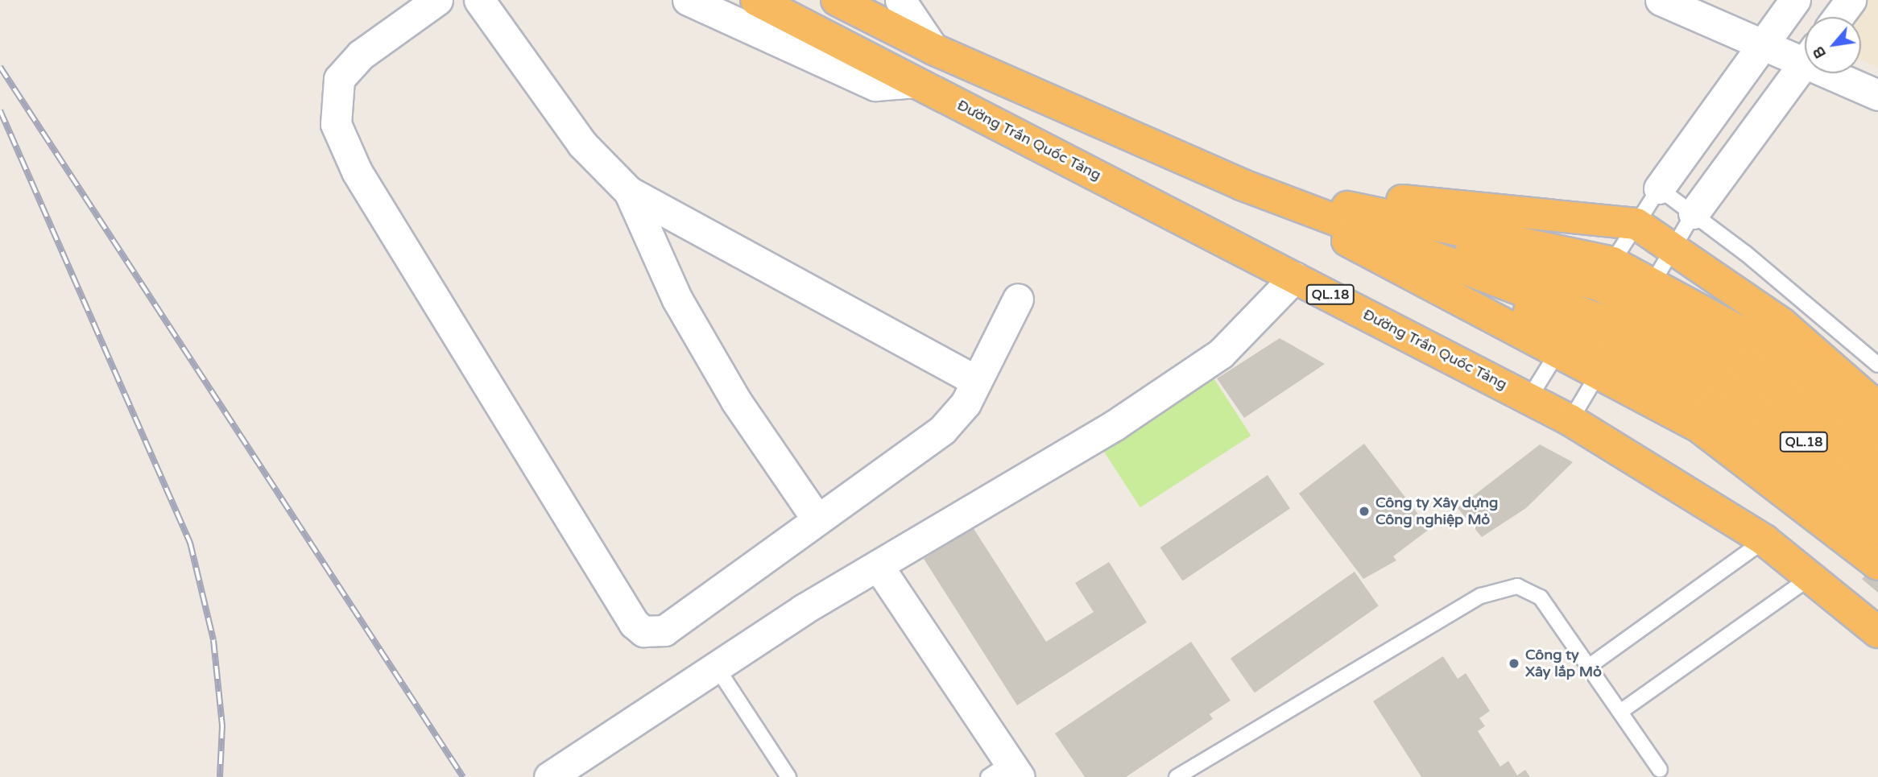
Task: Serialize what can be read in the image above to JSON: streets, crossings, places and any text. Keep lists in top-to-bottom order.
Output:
{
  "streets": {
    "highway": ["Đường Trần Quốc Tảng", "QL.18"]
  },
  "places": ["Công ty Xây dựng Công nghiệp Mỏ", "Công ty Xây lắp Mỏ"],
  "north": "bottom left"
}
